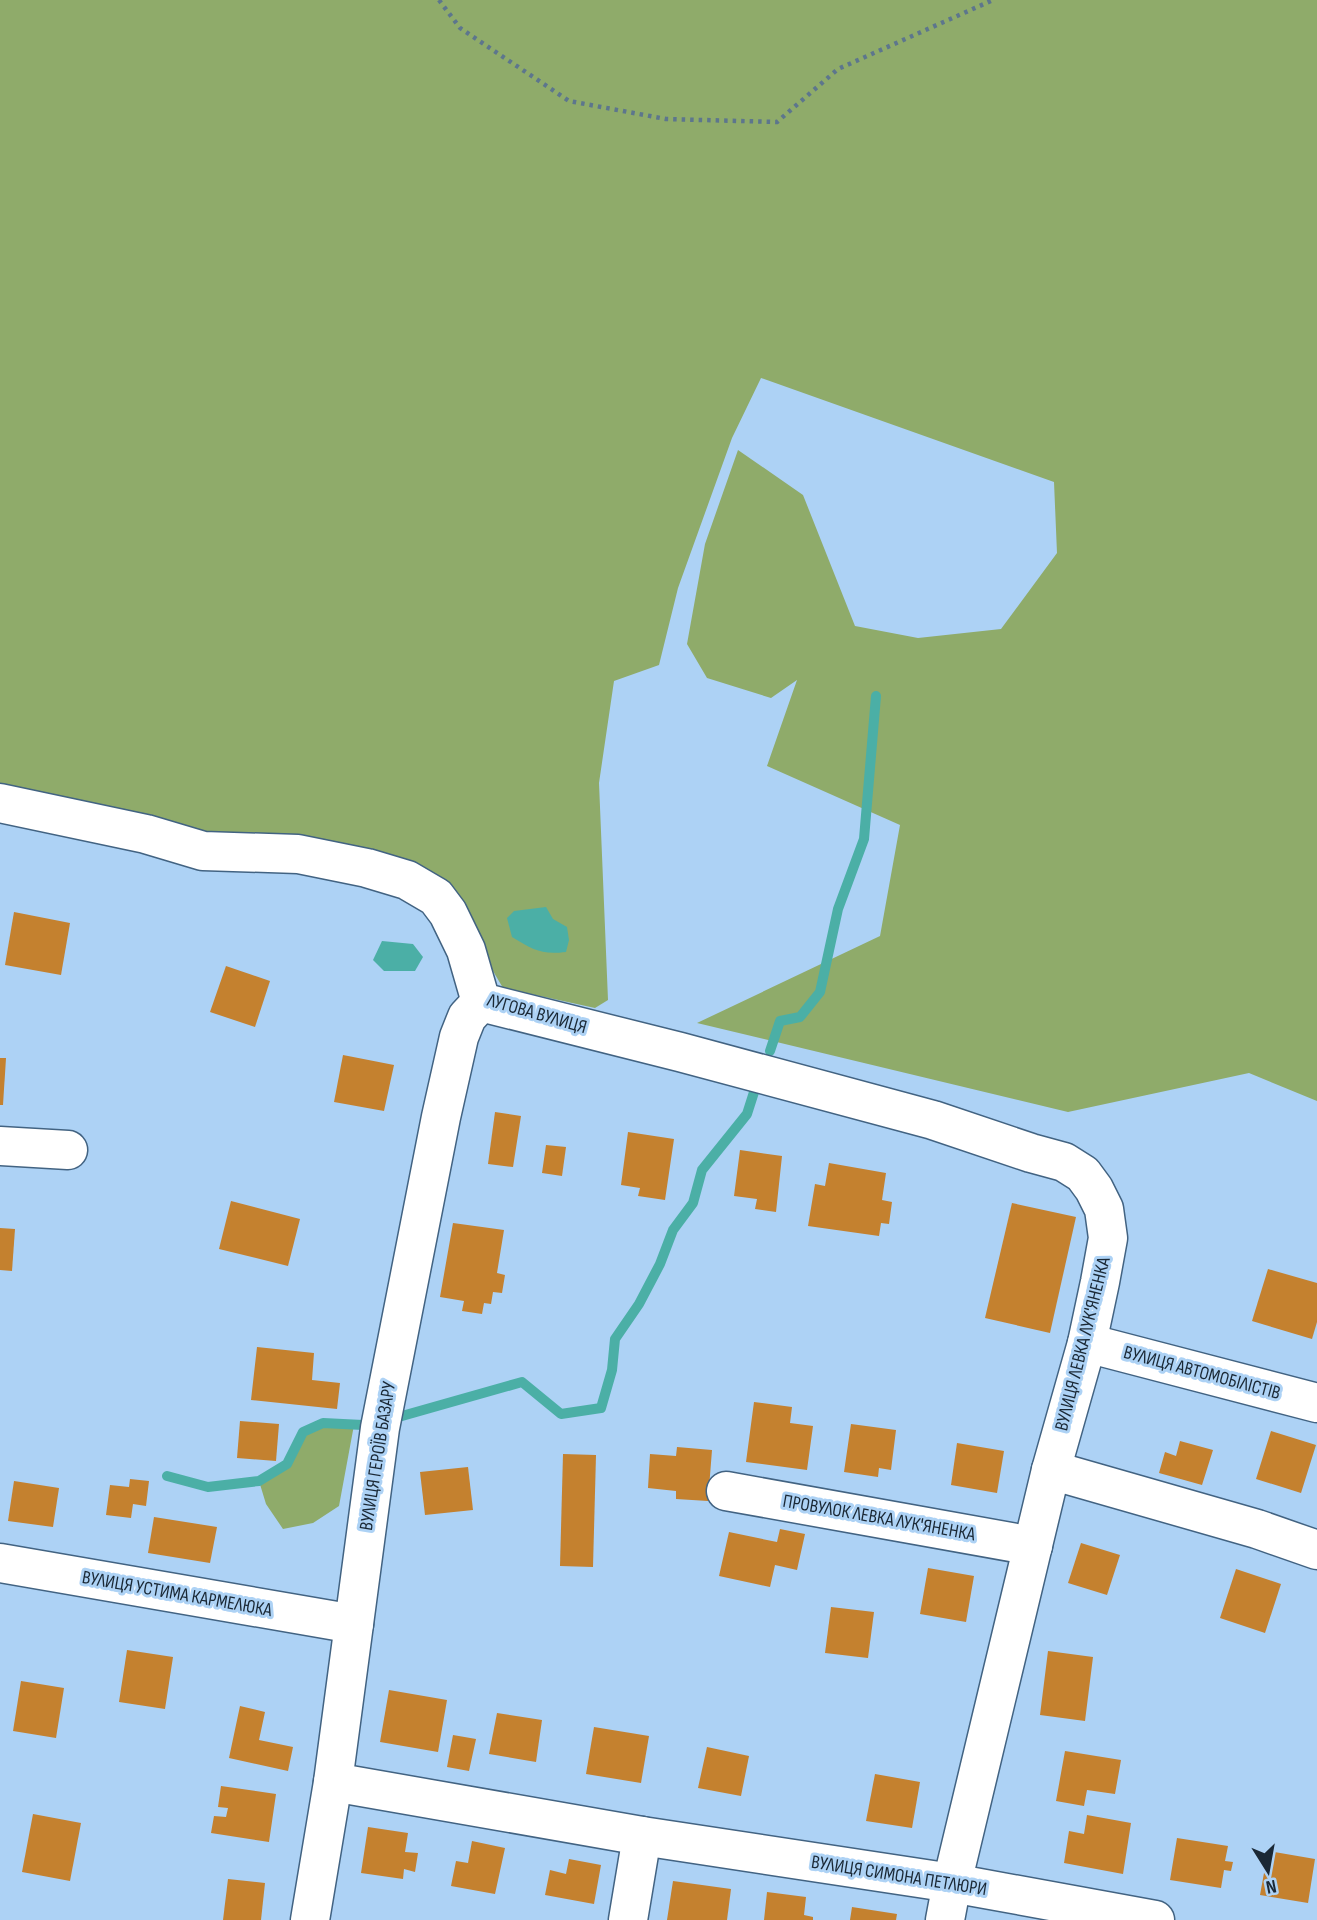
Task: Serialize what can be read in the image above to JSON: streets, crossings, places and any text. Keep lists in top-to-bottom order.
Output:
{
  "streets": {
    "street": [
      "ЛУГОВА ВУЛИЦЯ",
      "ВУЛИЦЯ ЛЕВКА ЛУК'ЯНЕНКА",
      "ВУЛИЦЯ АВТОМОБІЛІСТІВ",
      "ВУЛИЦЯ ГЕРОЇВ БАЗАРУ",
      "ПРОВУЛОК ЛЕВКА ЛУК'ЯНЕНКА",
      "ВУЛИЦЯ УСТИМА КАРМЕЛЮКА",
      "ВУЛИЦЯ СИМОНА ПЕТЛЮРИ"
    ]
  },
  "crossings": [
    ["ЛУГОВА ВУЛИЦЯ", "ВУЛИЦЯ ЛЕВКА ЛУК'ЯНЕНКА"],
    ["ЛУГОВА ВУЛИЦЯ", "ВУЛИЦЯ ГЕРОЇВ БАЗАРУ"],
    ["ВУЛИЦЯ ЛЕВКА ЛУК'ЯНЕНКА", "ВУЛИЦЯ АВТОМОБІЛІСТІВ"],
    ["ВУЛИЦЯ ЛЕВКА ЛУК'ЯНЕНКА", "ПРОВУЛОК ЛЕВКА ЛУК'ЯНЕНКА"],
    ["ВУЛИЦЯ ЛЕВКА ЛУК'ЯНЕНКА", "ВУЛИЦЯ СИМОНА ПЕТЛЮРИ"],
    ["ВУЛИЦЯ ГЕРОЇВ БАЗАРУ", "ВУЛИЦЯ УСТИМА КАРМЕЛЮКА"],
    ["ВУЛИЦЯ ГЕРОЇВ БАЗАРУ", "ВУЛИЦЯ СИМОНА ПЕТЛЮРИ"]
  ],
  "north": "bottom"
}
